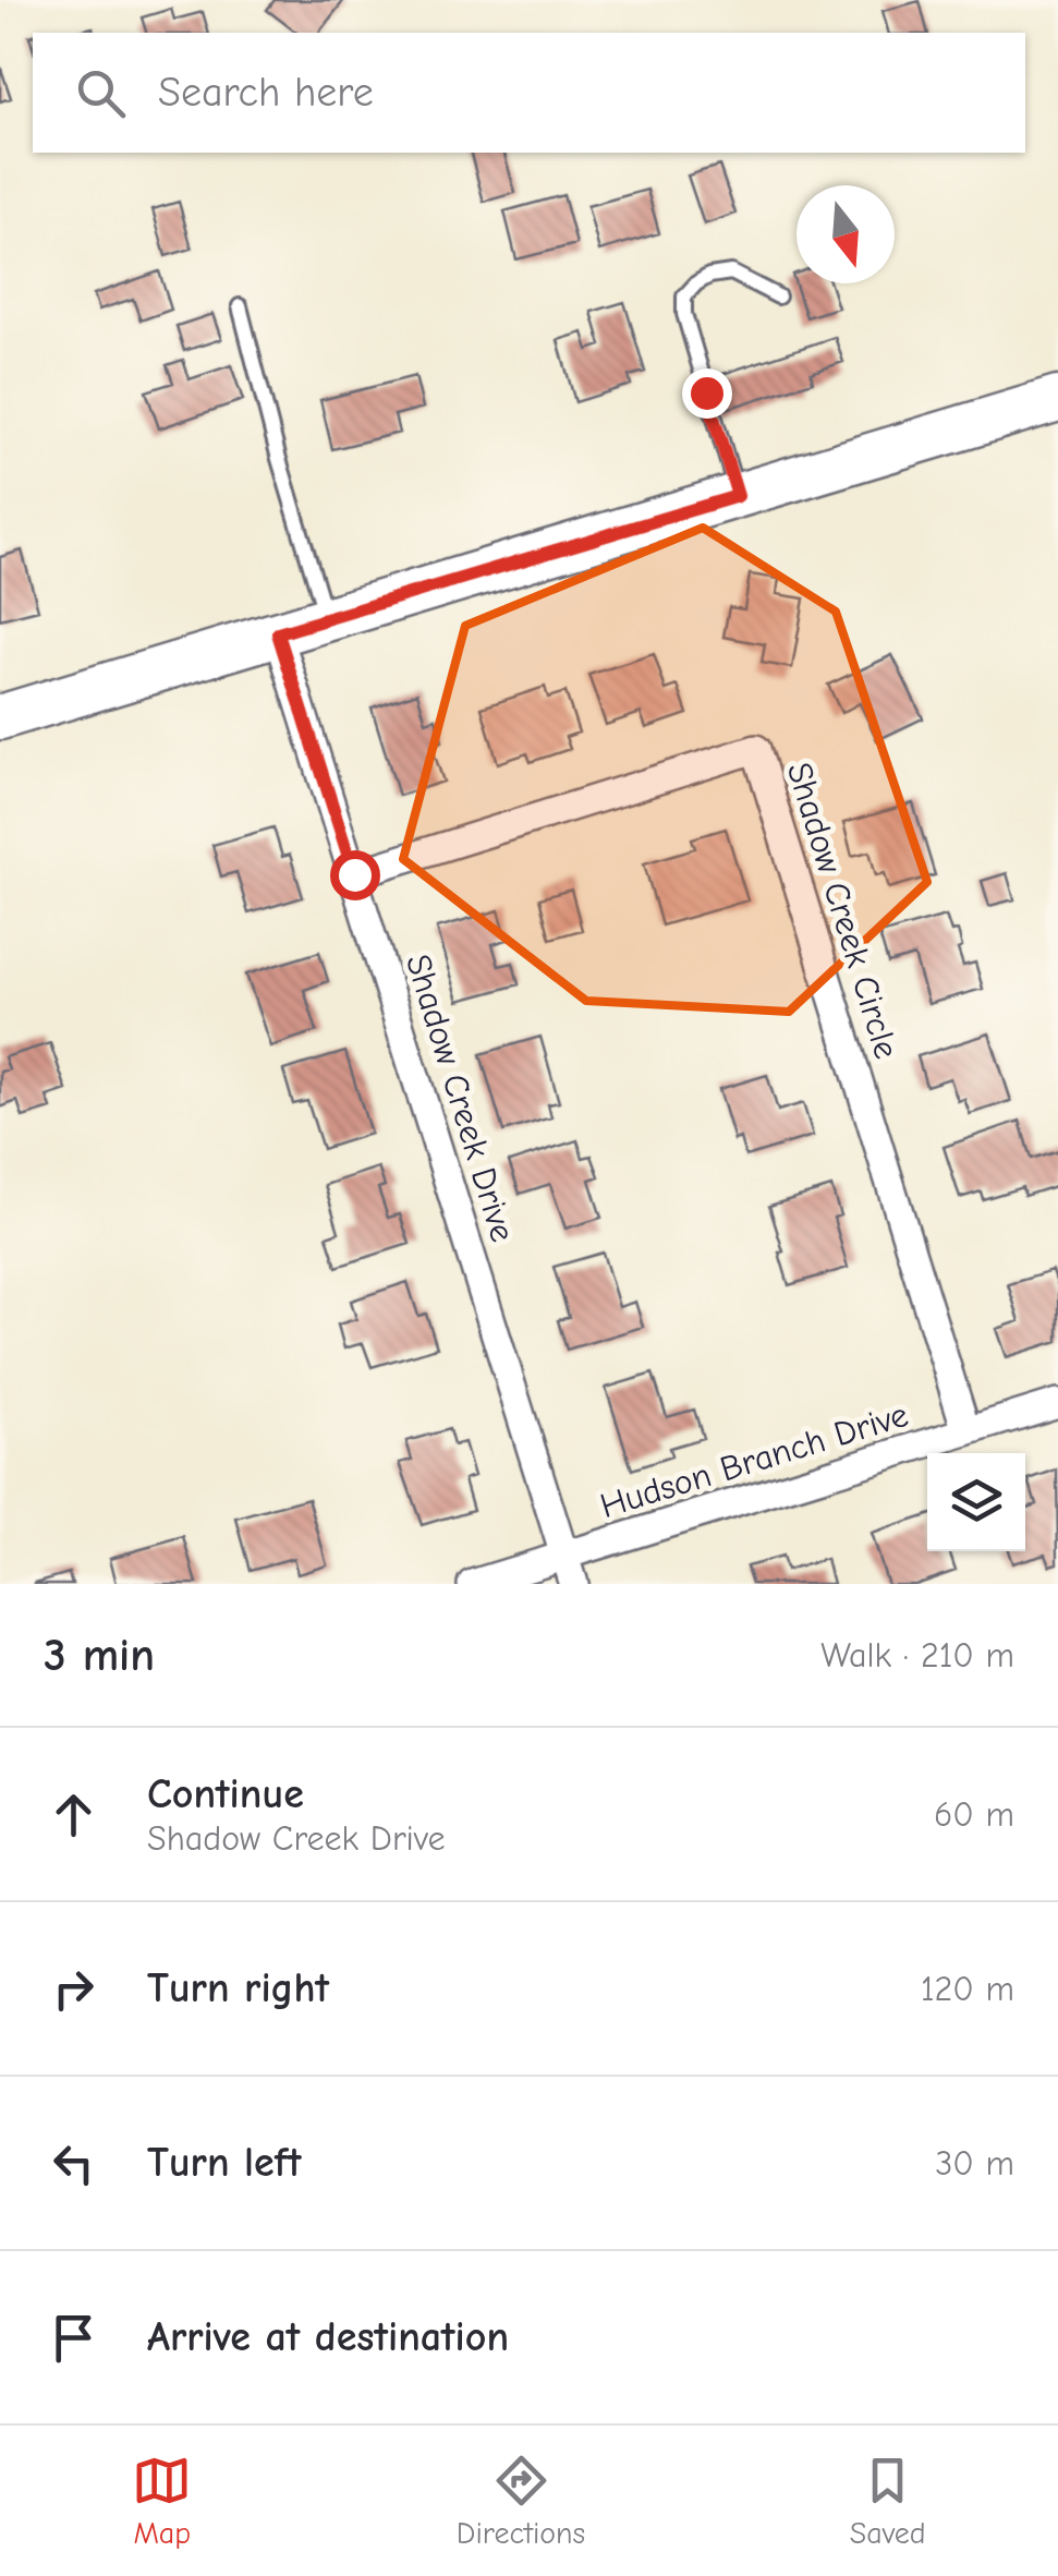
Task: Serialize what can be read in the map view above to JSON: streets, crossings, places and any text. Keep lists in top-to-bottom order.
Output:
{
  "streets": {
    "street": ["Shadow Creek Circle", "Shadow Creek Drive", "Hudson Branch Drive"]
  },
  "crossings": [
    ["Shadow Creek Circle", "Shadow Creek Drive"],
    ["Shadow Creek Circle", "Hudson Branch Drive"],
    ["Shadow Creek Drive", "Hudson Branch Drive"]
  ],
  "north": "bottom",
  "page": {
    "search": "Search here",
    "heading": ["3 min", "Walk · 210 m"],
    "list": [
      ["Continue", "Shadow Creek Drive", "60 m"],
      ["Turn right", "120 m"],
      ["Turn left", "30 m"],
      "Arrive at destination"
    ],
    "nav": ["Map", "Directions", "Saved"]
  }
}
